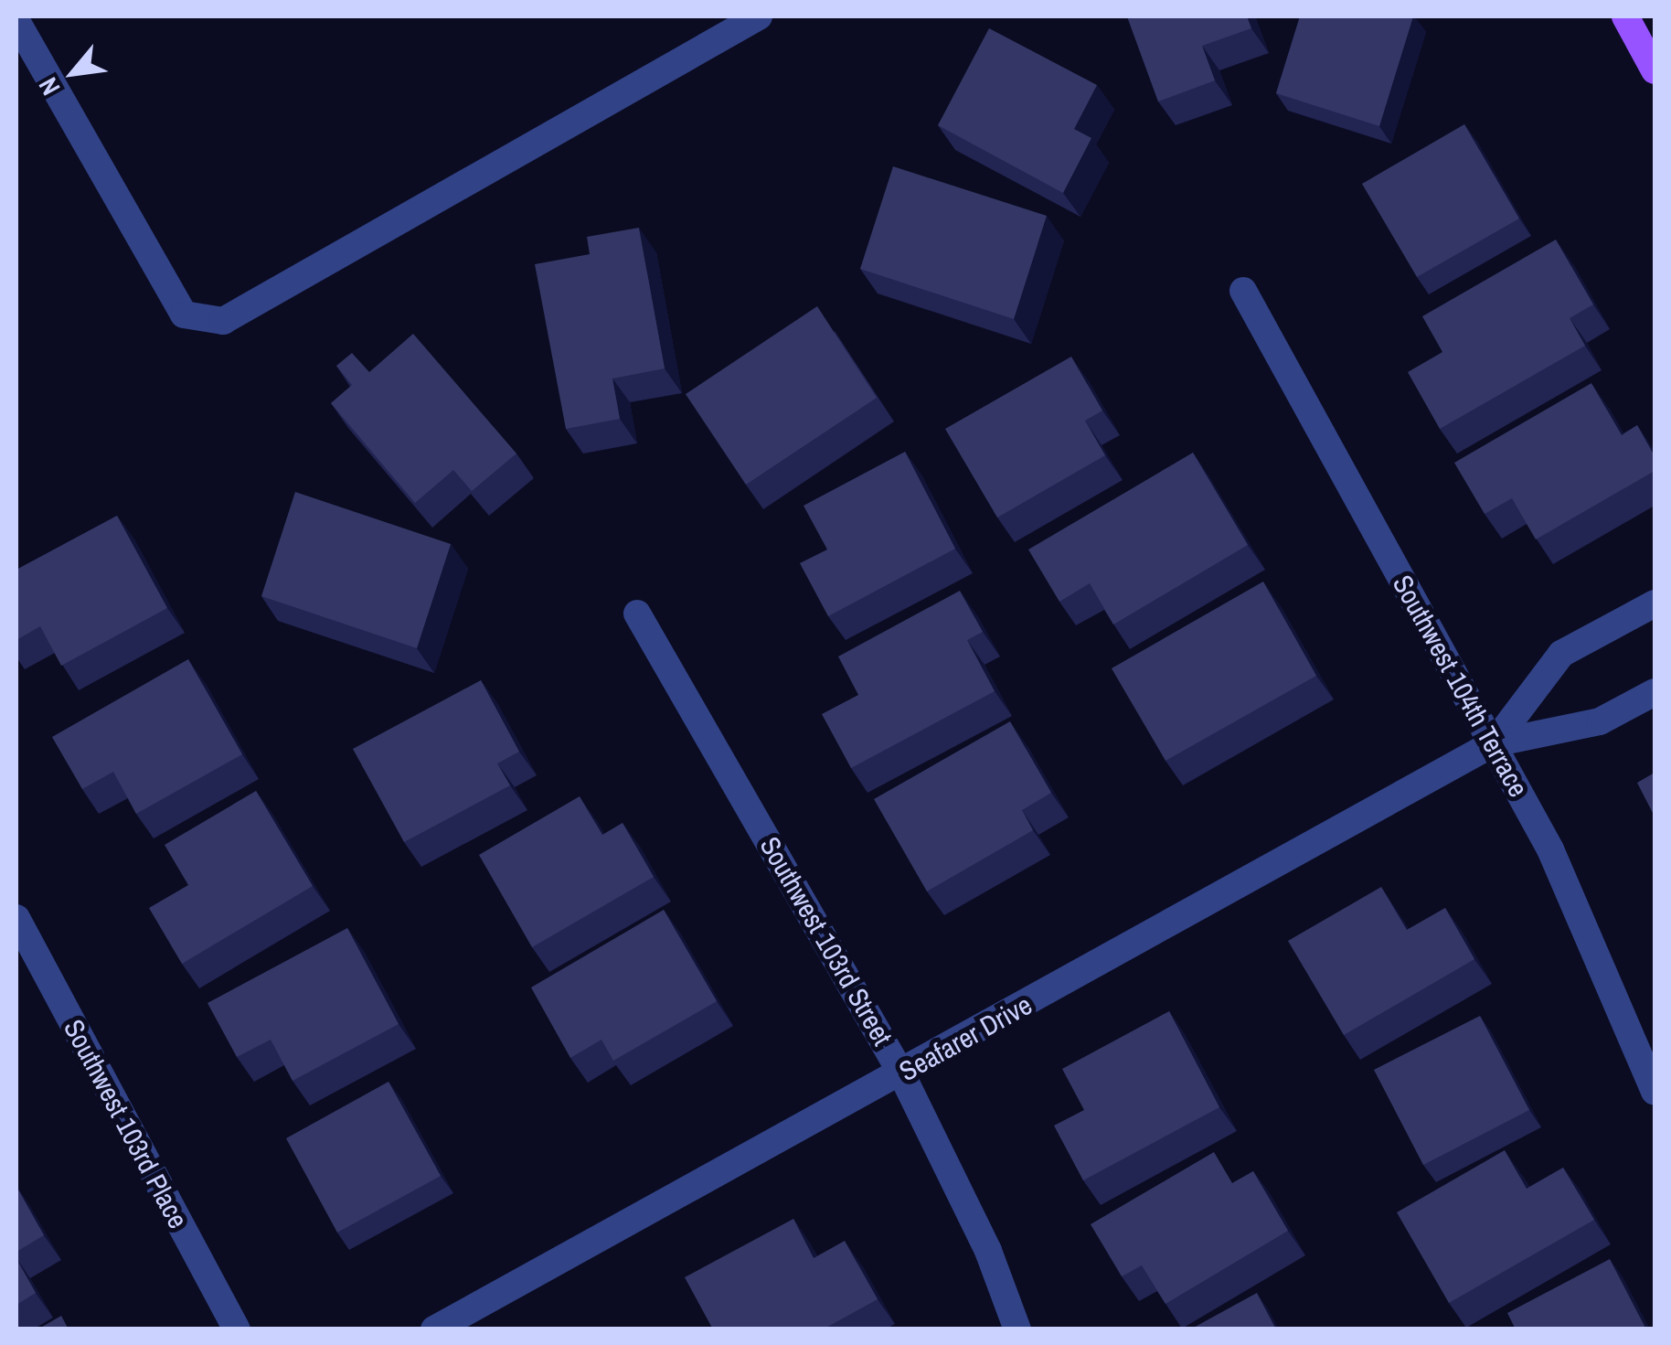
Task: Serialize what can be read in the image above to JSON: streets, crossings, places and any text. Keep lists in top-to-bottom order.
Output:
{
  "streets": {
    "street": [
      "Southwest 104th Terrace",
      "Southwest 103rd Street",
      "Seafarer Drive",
      "Southwest 103rd Place"
    ]
  },
  "crossings": [
    ["Southwest 104th Terrace", "Seafarer Drive"],
    ["Southwest 103rd Street", "Seafarer Drive"]
  ],
  "north": "bottom left"
}
